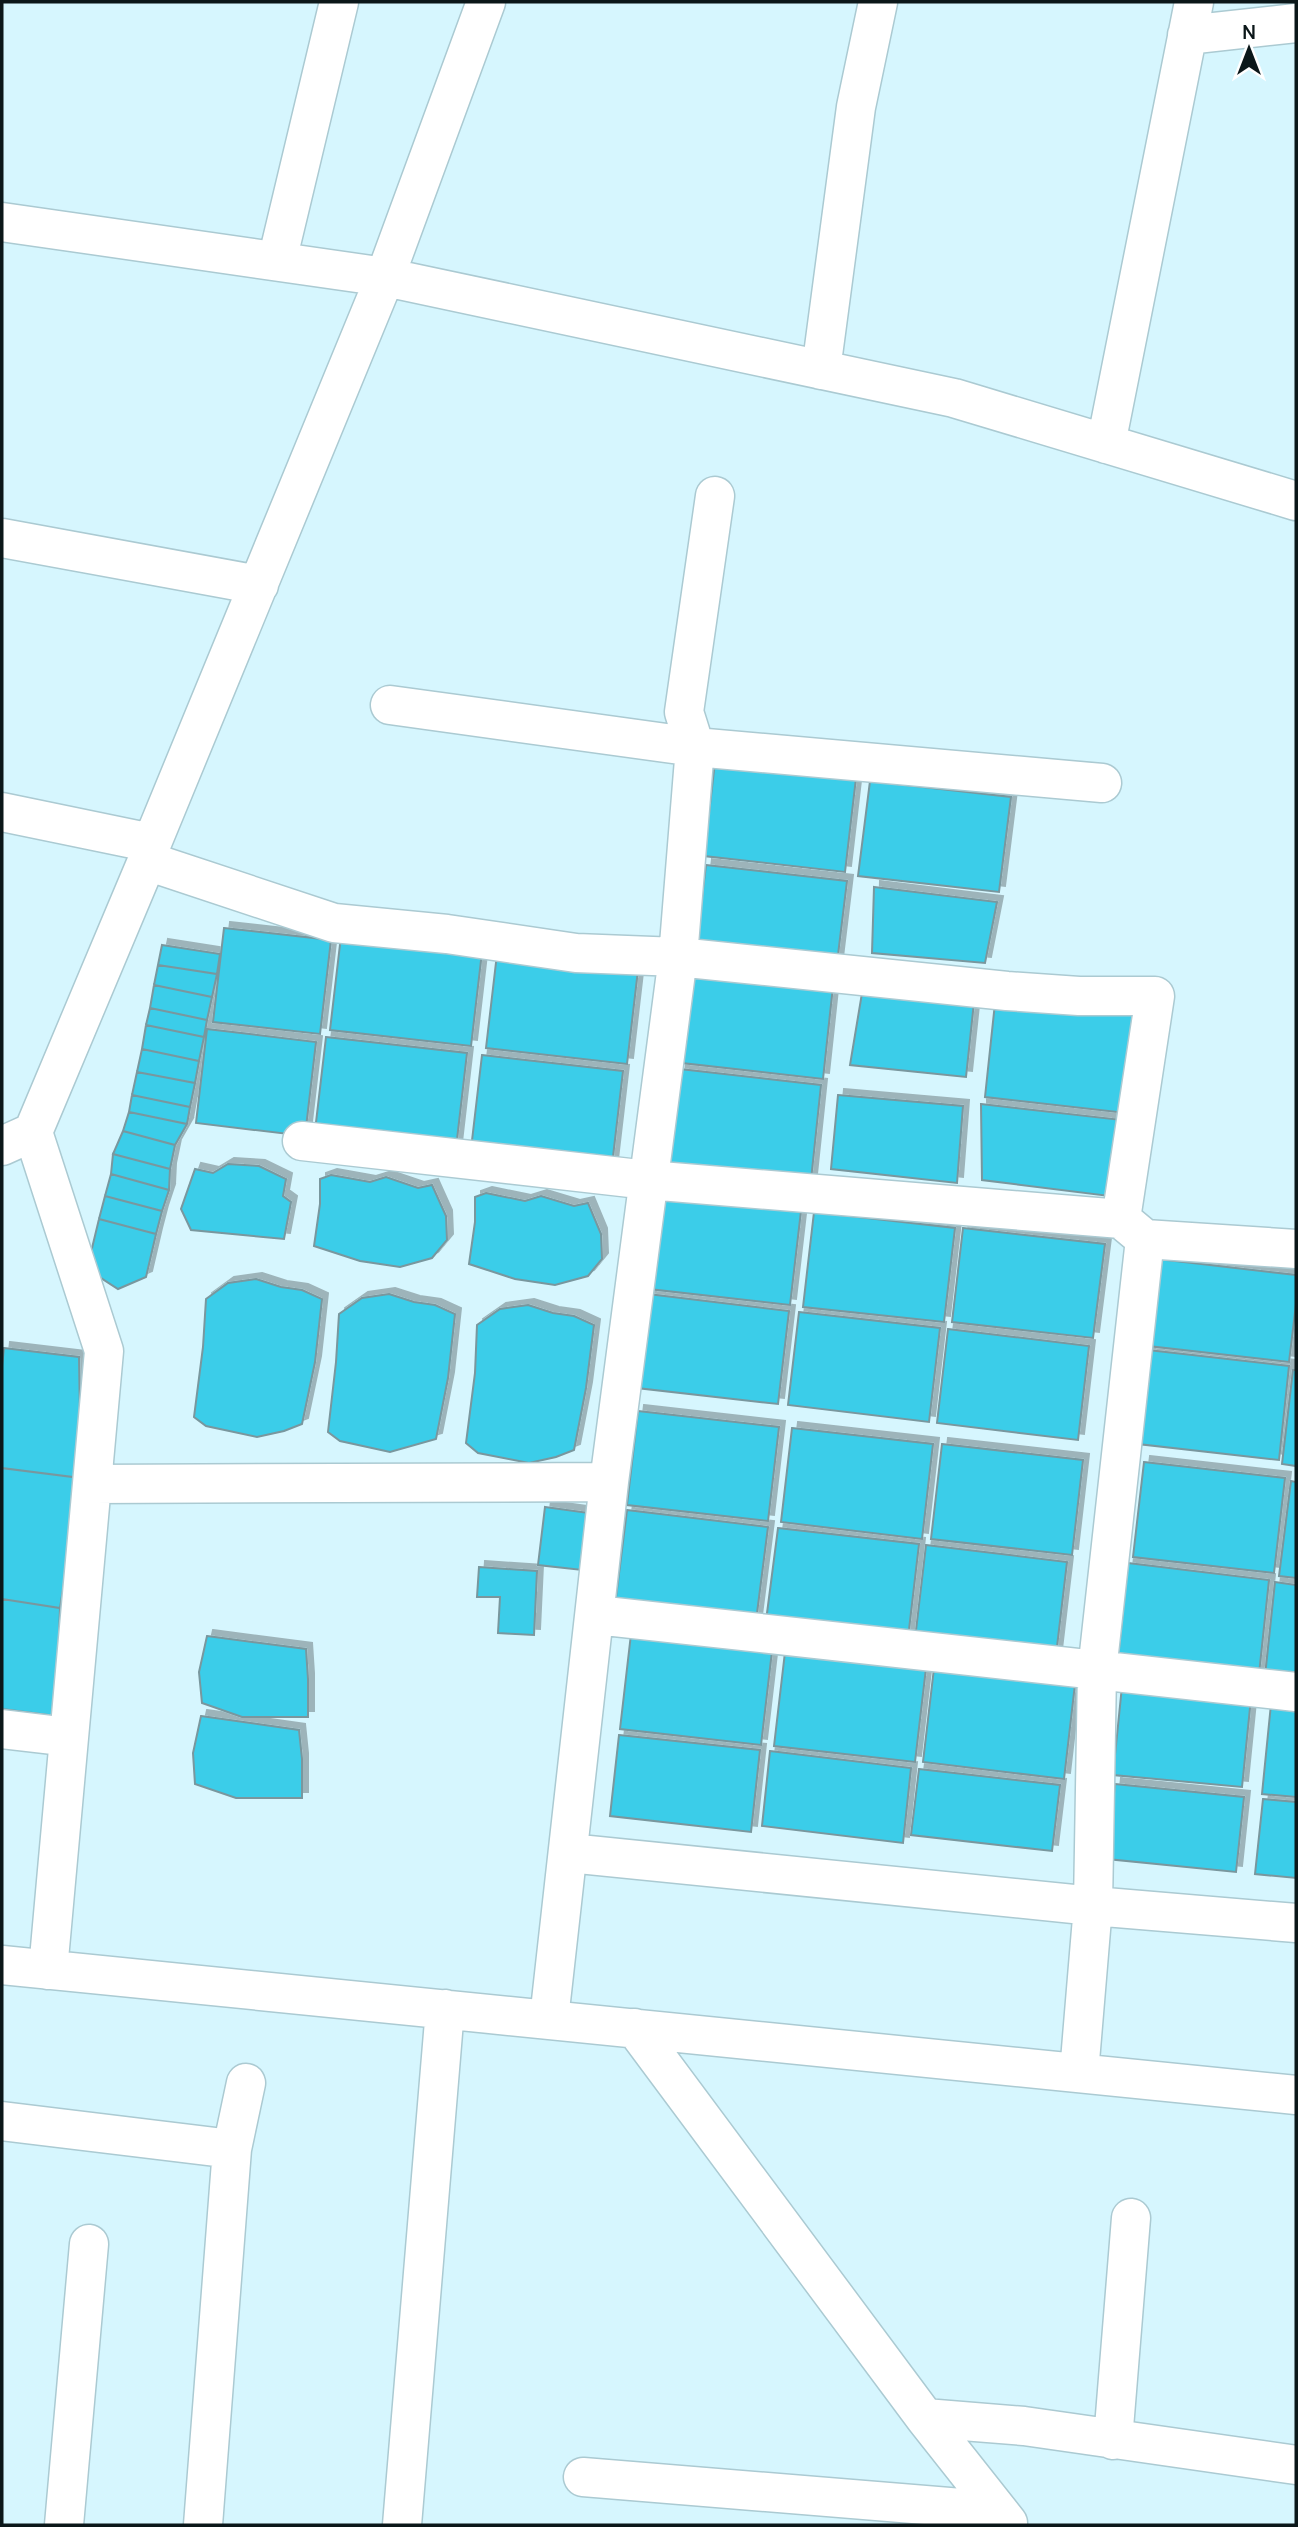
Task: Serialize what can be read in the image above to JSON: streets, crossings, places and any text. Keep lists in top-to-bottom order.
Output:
{
  "north": "top"
}
